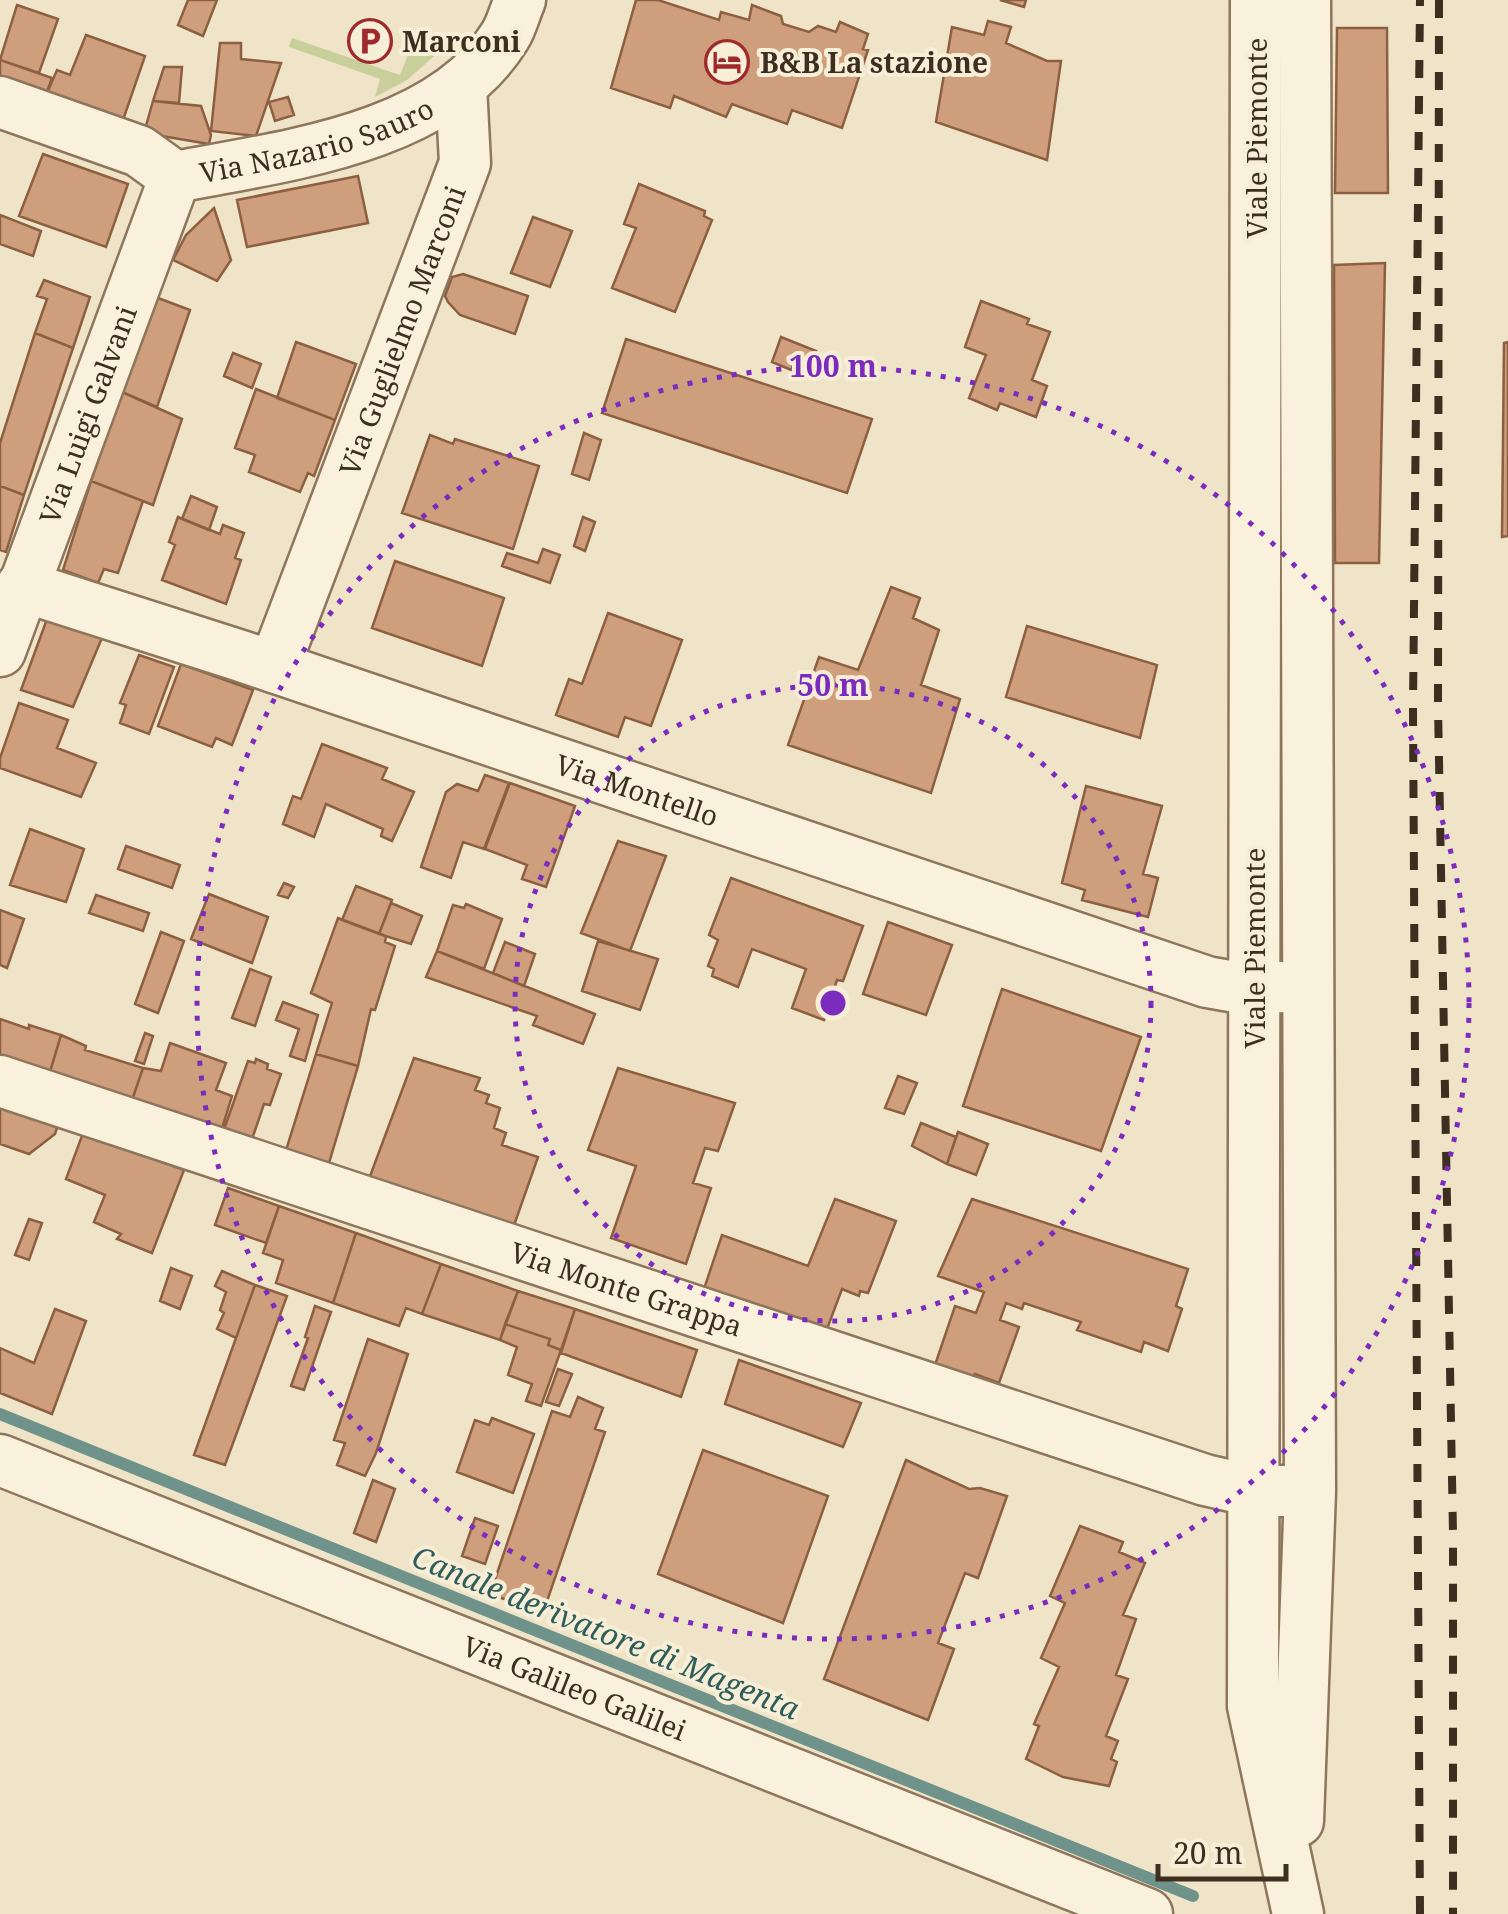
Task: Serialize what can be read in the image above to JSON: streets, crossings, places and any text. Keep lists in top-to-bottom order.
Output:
{
  "streets": {
    "street": [
      "Via Nazario Sauro",
      "Viale Piemonte",
      "Via Guglielmo Marconi",
      "Via Luigi Galvani",
      "Via Montello",
      "Via Monte Grappa",
      "Via Galileo Galilei"
    ]
  },
  "crossings": [
    ["Via Nazario Sauro", "Via Guglielmo Marconi"],
    ["Via Nazario Sauro", "Via Luigi Galvani"],
    ["Viale Piemonte", "Via Montello"],
    ["Viale Piemonte", "Via Monte Grappa"],
    ["Via Guglielmo Marconi", "Via Montello"],
    ["Via Luigi Galvani", "Via Montello"]
  ],
  "water": ["Canale derivatore di Magenta"],
  "places": {
    "parking": ["Marconi"],
    "hotel": ["B&B La stazione"]
  },
  "scale_bar": "20 m",
  "rings": ["100 m", "50 m"]
}
